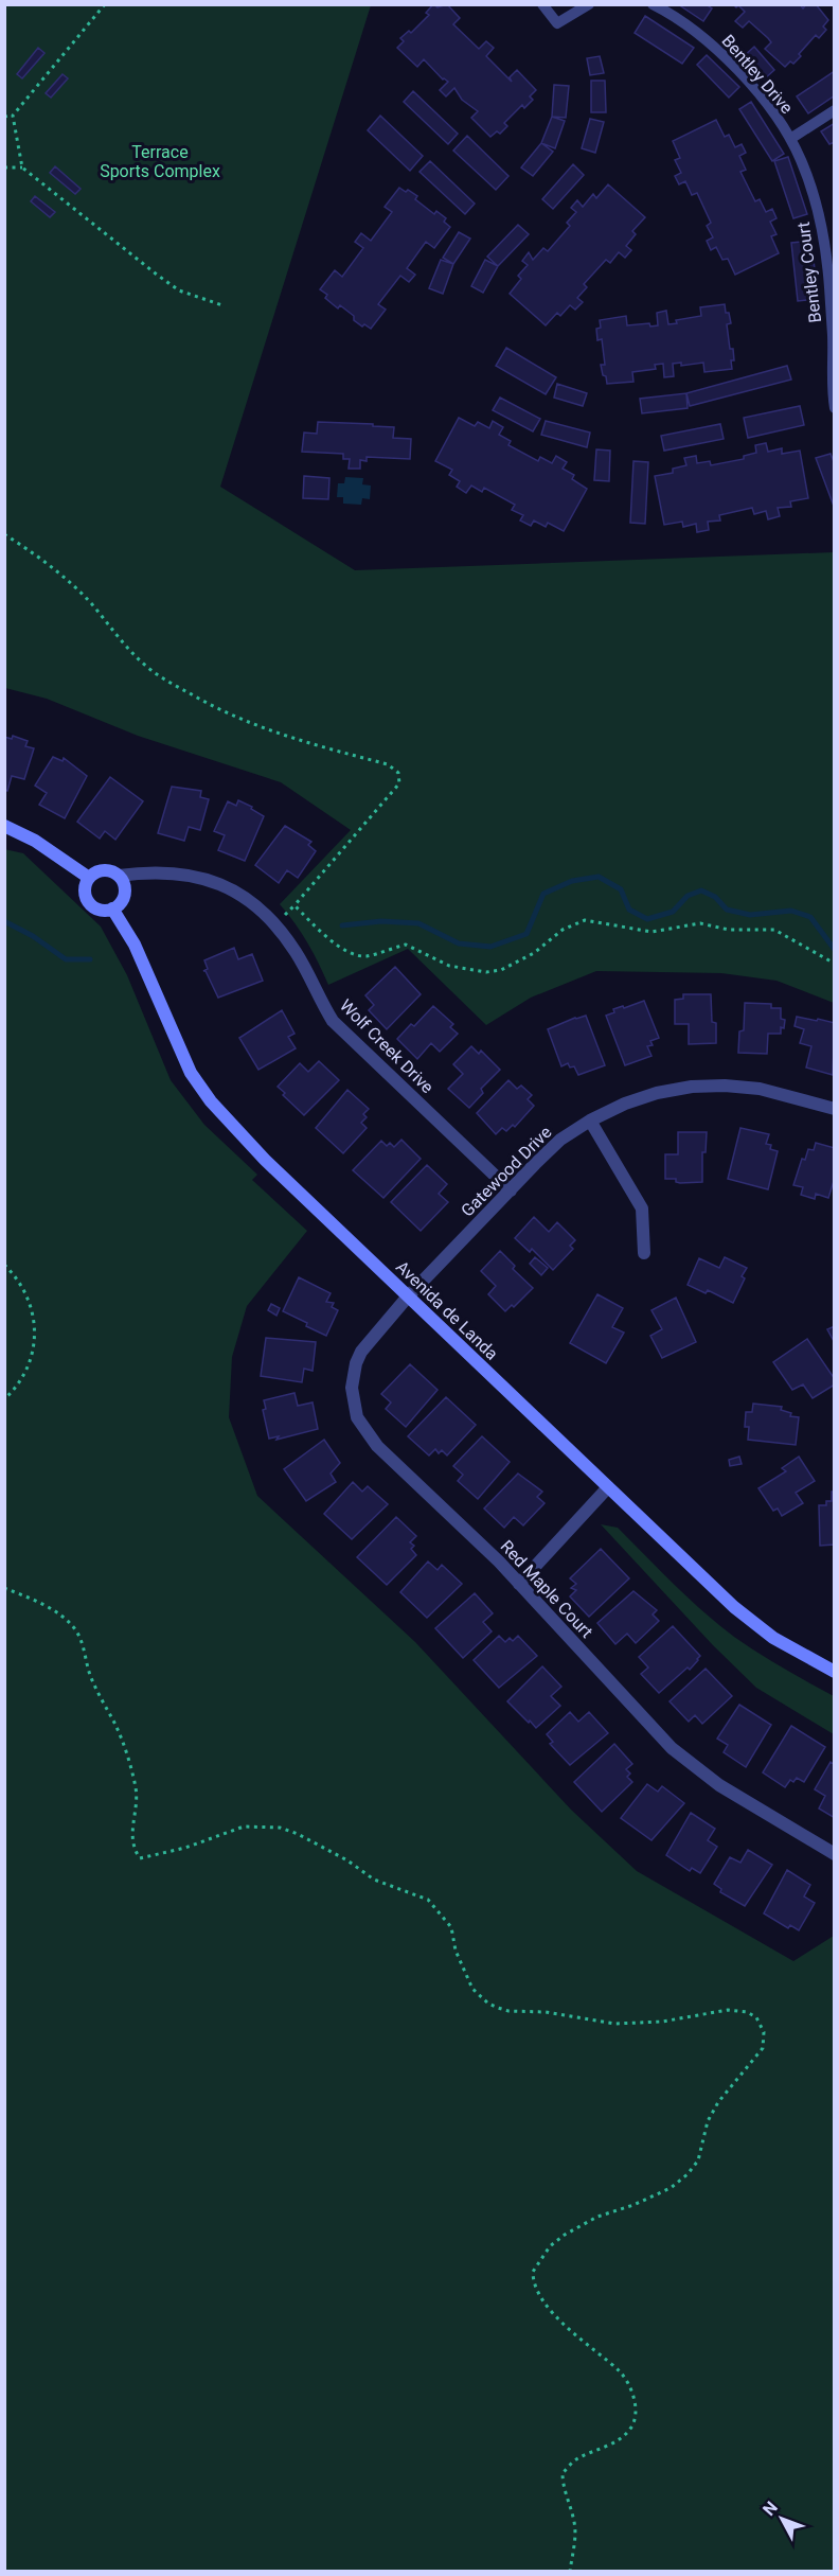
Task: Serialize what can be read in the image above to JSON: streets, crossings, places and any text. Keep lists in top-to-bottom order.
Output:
{
  "streets": {
    "street": [
      "Wolf Creek Drive",
      "Gatewood Drive",
      "Avenida de Landa",
      "Red Maple Court"
    ],
    "lane": ["Bentley Drive", "Bentley Court"]
  },
  "crossings": [
    ["Bentley Drive", "Bentley Court"],
    ["Wolf Creek Drive", "Gatewood Drive"],
    ["Wolf Creek Drive", "Avenida de Landa"],
    ["Gatewood Drive", "Avenida de Landa"],
    ["Gatewood Drive", "Red Maple Court"],
    ["Avenida de Landa", "Red Maple Court"]
  ],
  "parks": ["Terrace Sports Complex"],
  "north": "top left"
}
